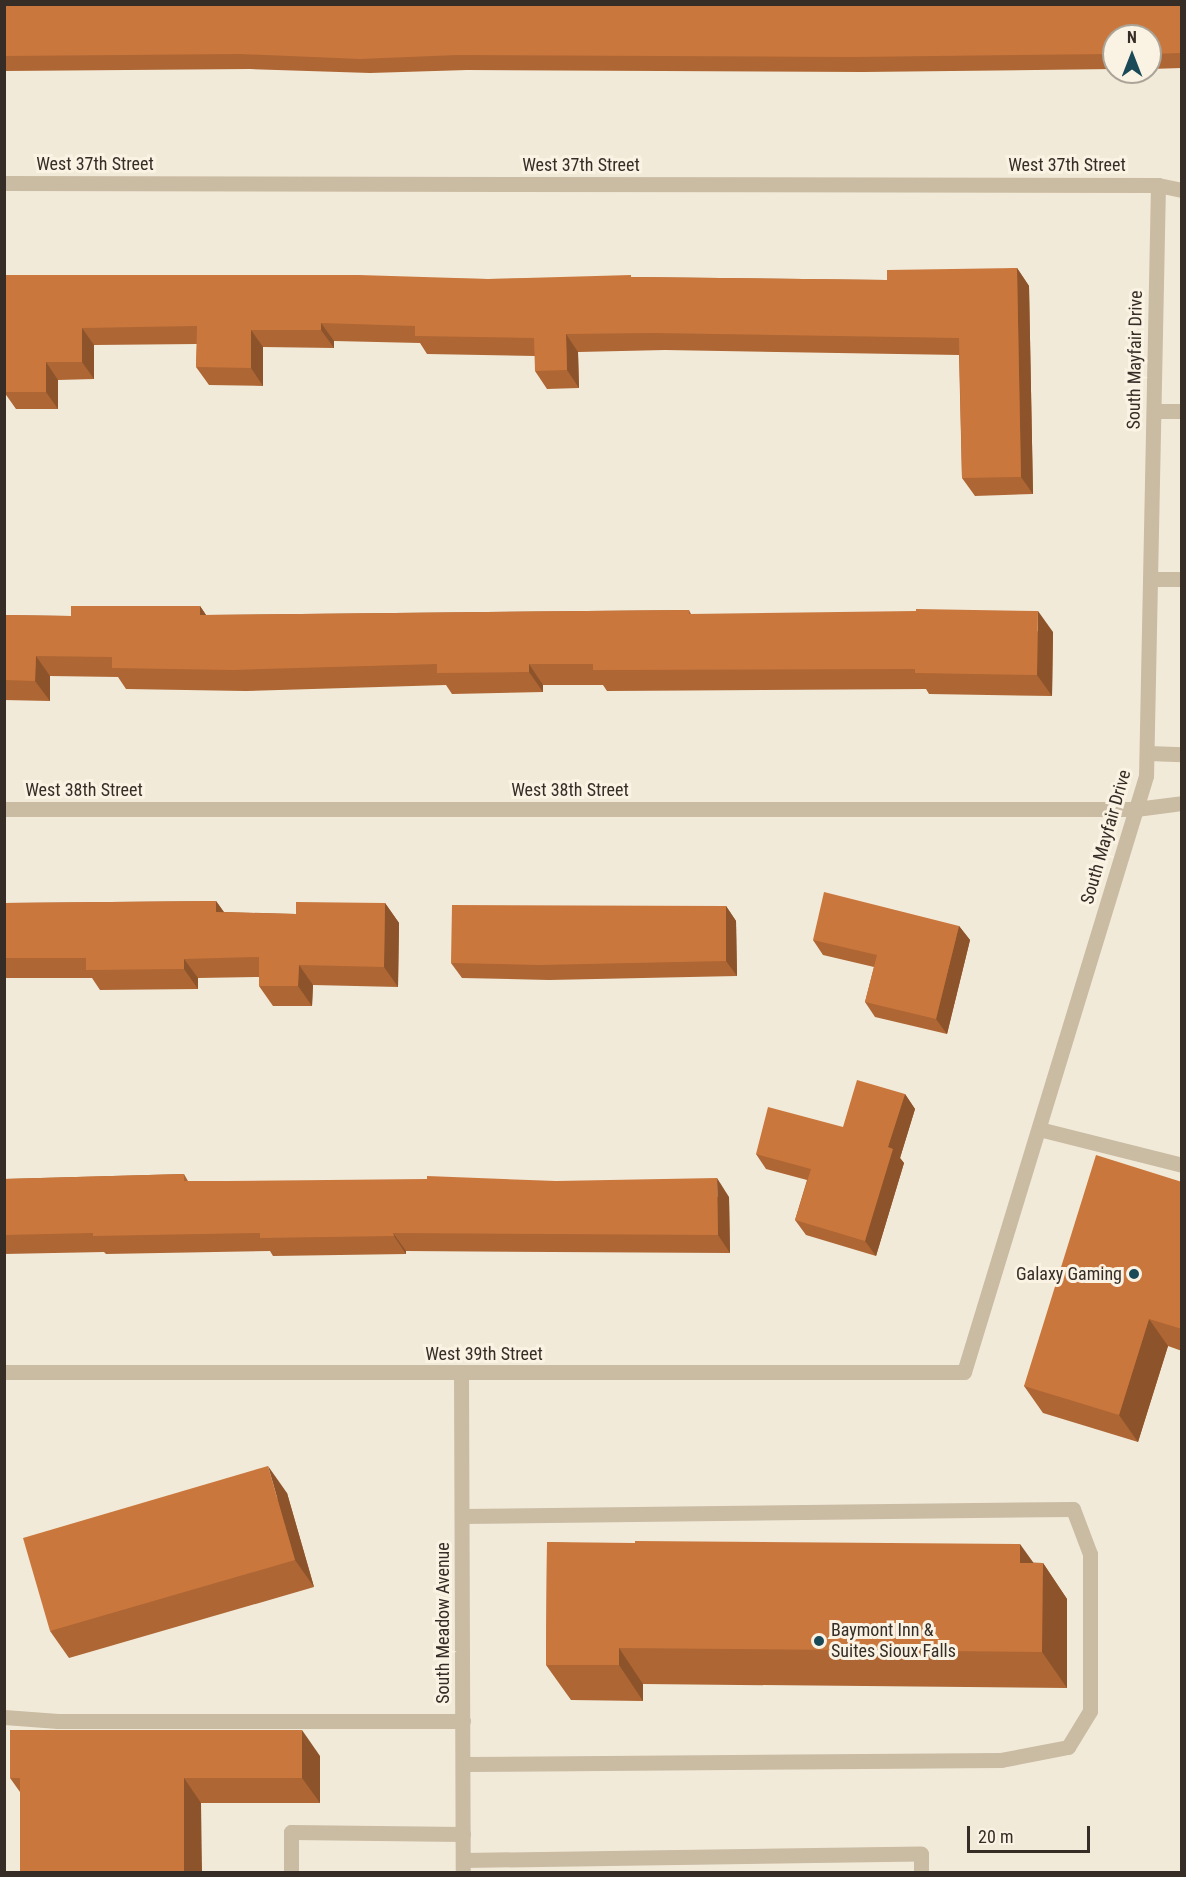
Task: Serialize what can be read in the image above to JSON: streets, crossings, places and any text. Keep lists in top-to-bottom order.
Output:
{
  "streets": {
    "street": [
      "West 37th Street",
      "South Mayfair Drive",
      "West 38th Street",
      "West 39th Street",
      "South Meadow Avenue"
    ]
  },
  "crossings": [
    ["West 37th Street", "South Mayfair Drive"],
    ["South Mayfair Drive", "West 38th Street"],
    ["South Mayfair Drive", "West 39th Street"],
    ["West 39th Street", "South Meadow Avenue"]
  ],
  "places": ["Galaxy Gaming", "Baymont Inn & Suites Sioux Falls"],
  "scale_bar": "20 m",
  "north": "top"
}
